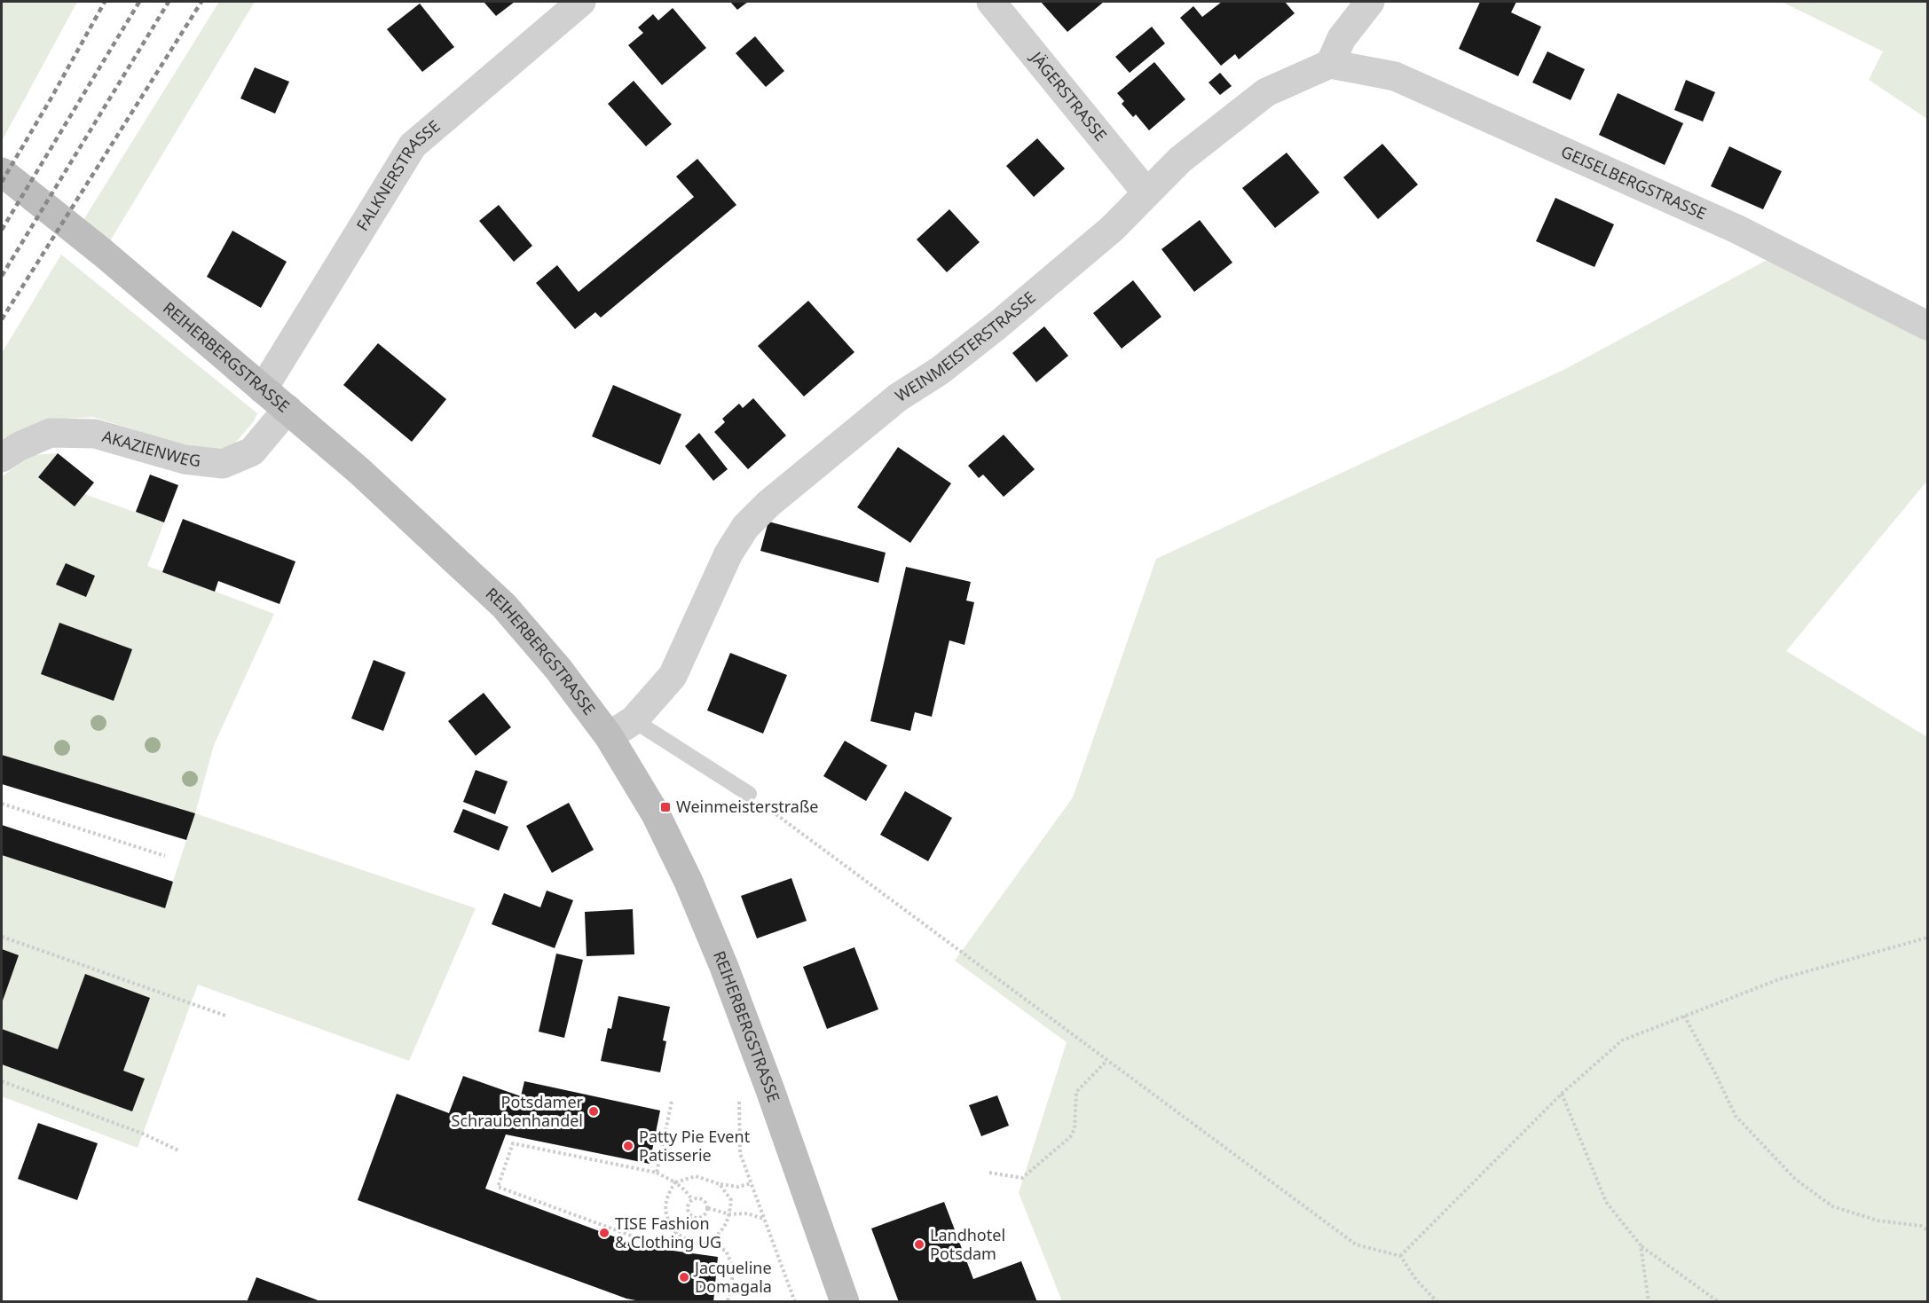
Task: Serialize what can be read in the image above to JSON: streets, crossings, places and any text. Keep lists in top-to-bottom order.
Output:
{
  "streets": {
    "street": [
      "JÄGERSTRASSE",
      "FALKNERSTRASSE",
      "GEISELBERGSTRASSE",
      "WEINMEISTERSTRASSE",
      "REIHERBERGSTRASSE",
      "AKAZIENWEG"
    ]
  },
  "crossings": [
    ["JÄGERSTRASSE", "WEINMEISTERSTRASSE"],
    ["FALKNERSTRASSE", "REIHERBERGSTRASSE"],
    ["GEISELBERGSTRASSE", "WEINMEISTERSTRASSE"],
    ["WEINMEISTERSTRASSE", "REIHERBERGSTRASSE"],
    ["REIHERBERGSTRASSE", "AKAZIENWEG"]
  ],
  "places": {
    "transit": ["Weinmeisterstraße"],
    "other": [
      "Potsdamer Schraubenhandel",
      "Patty Pie Event Patisserie",
      "TISE Fashion & Clothing UG",
      "Landhotel Potsdam",
      "Jacqueline Domagala"
    ]
  }
}
